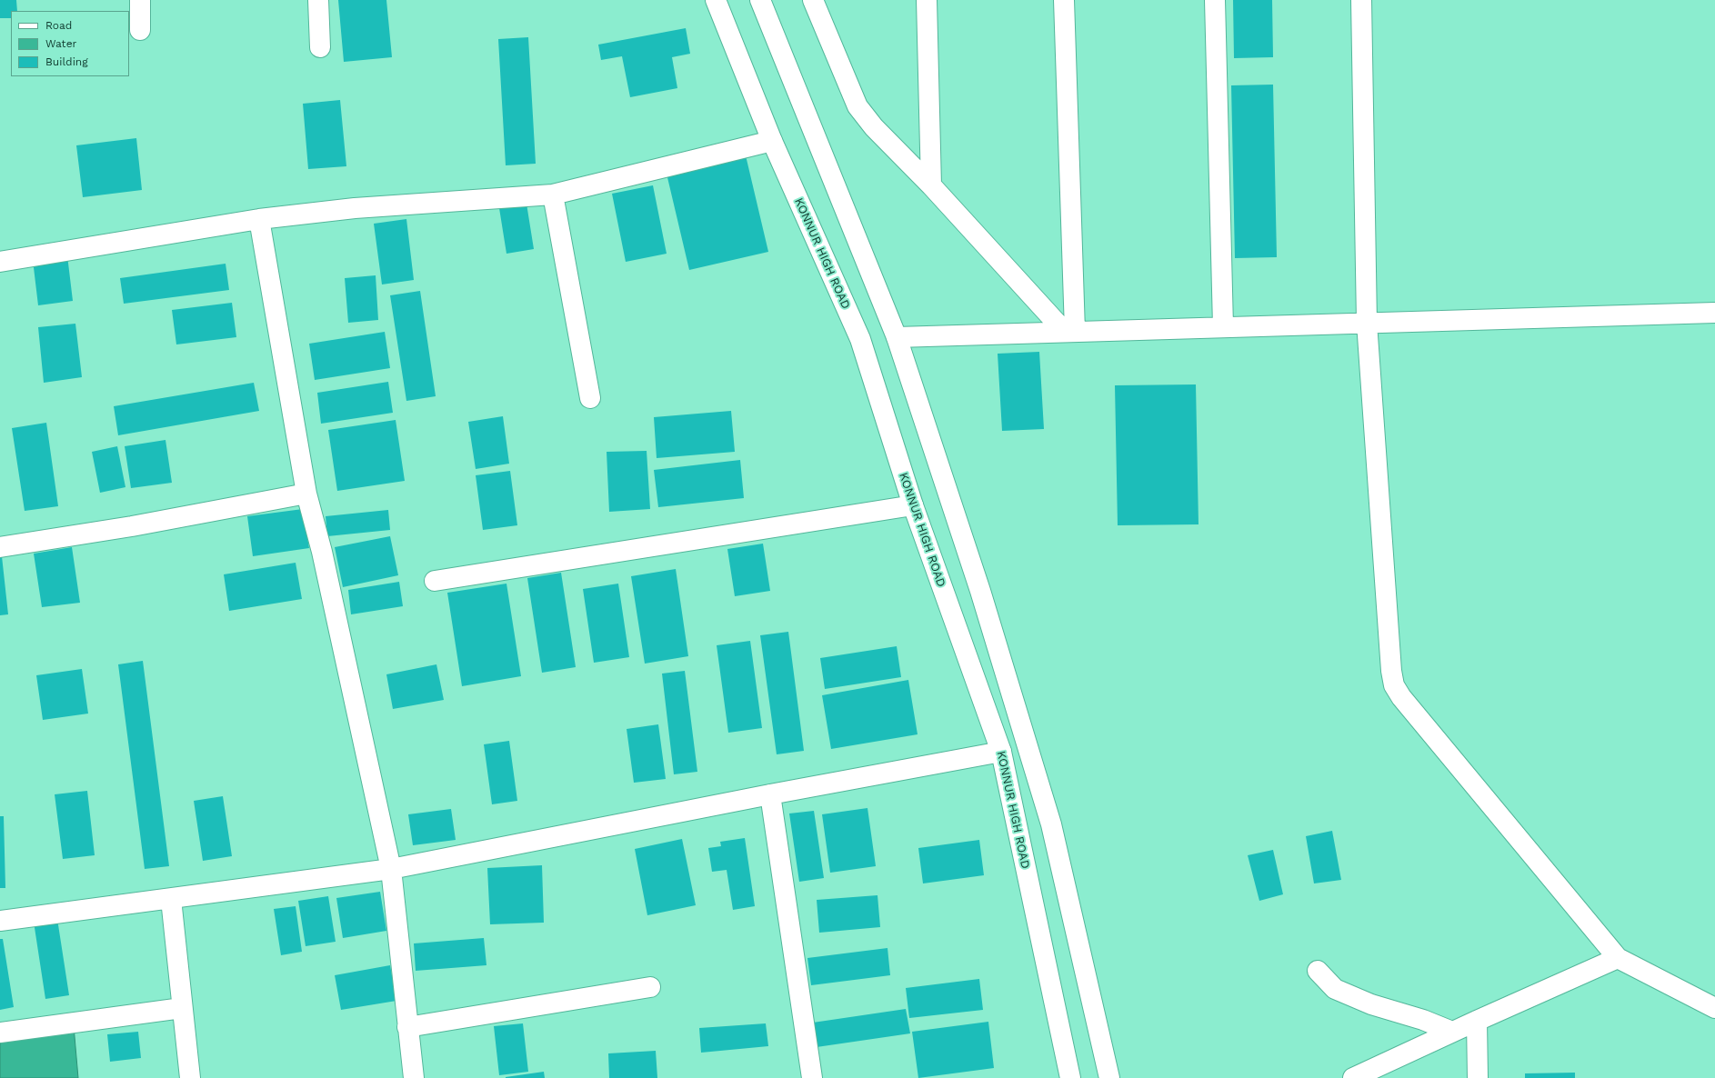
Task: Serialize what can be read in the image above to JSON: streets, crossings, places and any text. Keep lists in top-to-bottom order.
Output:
{
  "streets": {
    "street": ["KONNUR HIGH ROAD"]
  },
  "legend": ["Road", "Water", "Building"]
}
